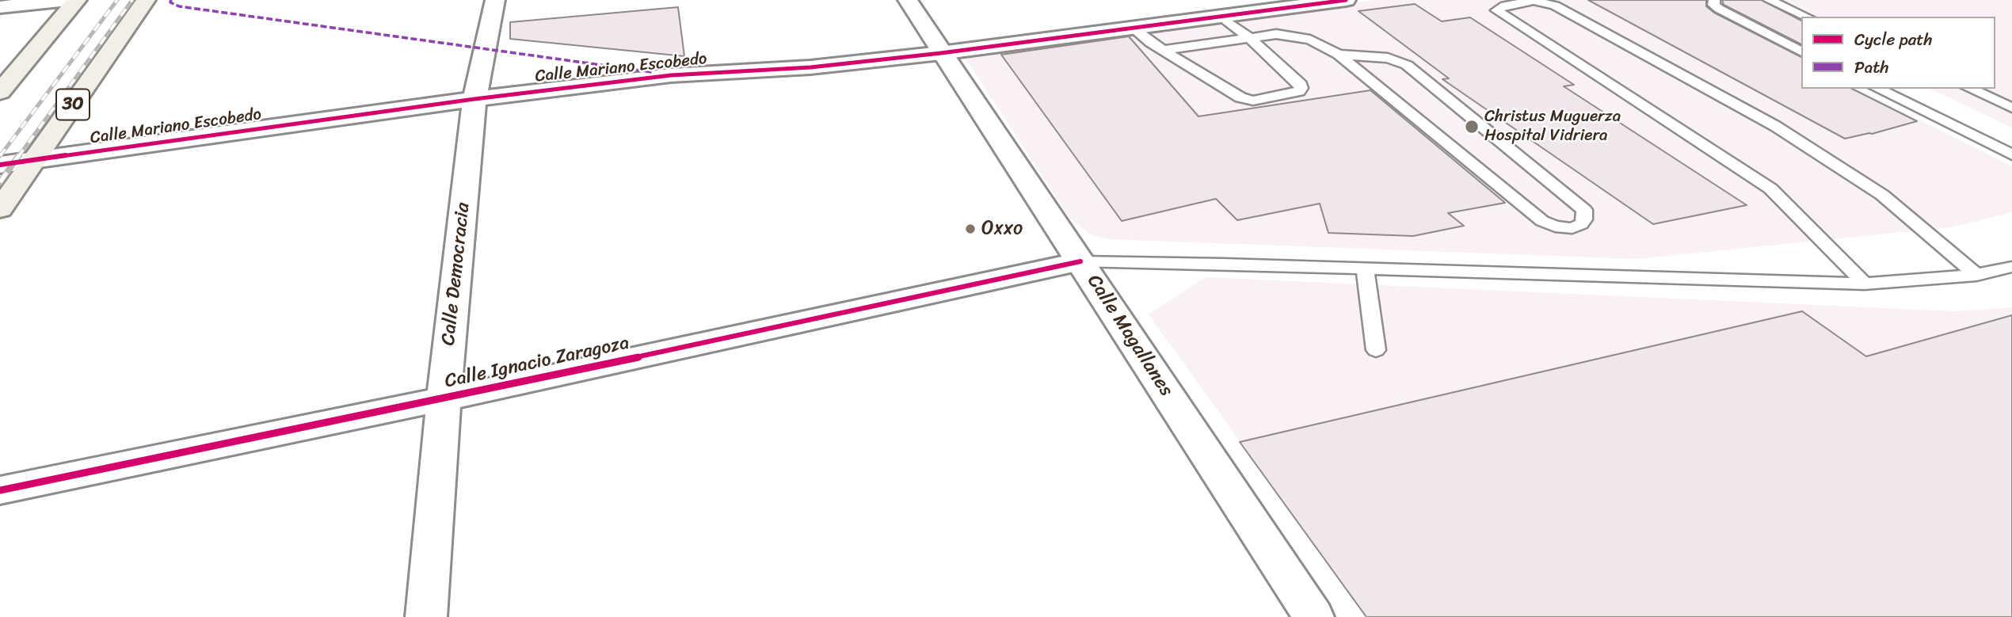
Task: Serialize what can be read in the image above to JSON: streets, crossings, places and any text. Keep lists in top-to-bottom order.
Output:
{
  "streets": {
    "main road": ["30"],
    "street": [
      "Calle Mariano Escobedo",
      "Calle Democracia",
      "Calle Magallanes",
      "Calle Ignacio Zaragoza"
    ]
  },
  "crossings": [
    ["Calle Mariano Escobedo", "30"],
    ["Calle Mariano Escobedo", "Calle Democracia"],
    ["Calle Mariano Escobedo", "Calle Magallanes"],
    ["Calle Democracia", "Calle Ignacio Zaragoza"],
    ["Calle Magallanes", "Calle Ignacio Zaragoza"]
  ],
  "places": ["Christus Muguerza Hospital Vidriera", "Oxxo"],
  "legend": ["Cycle path", "Path"]
}
